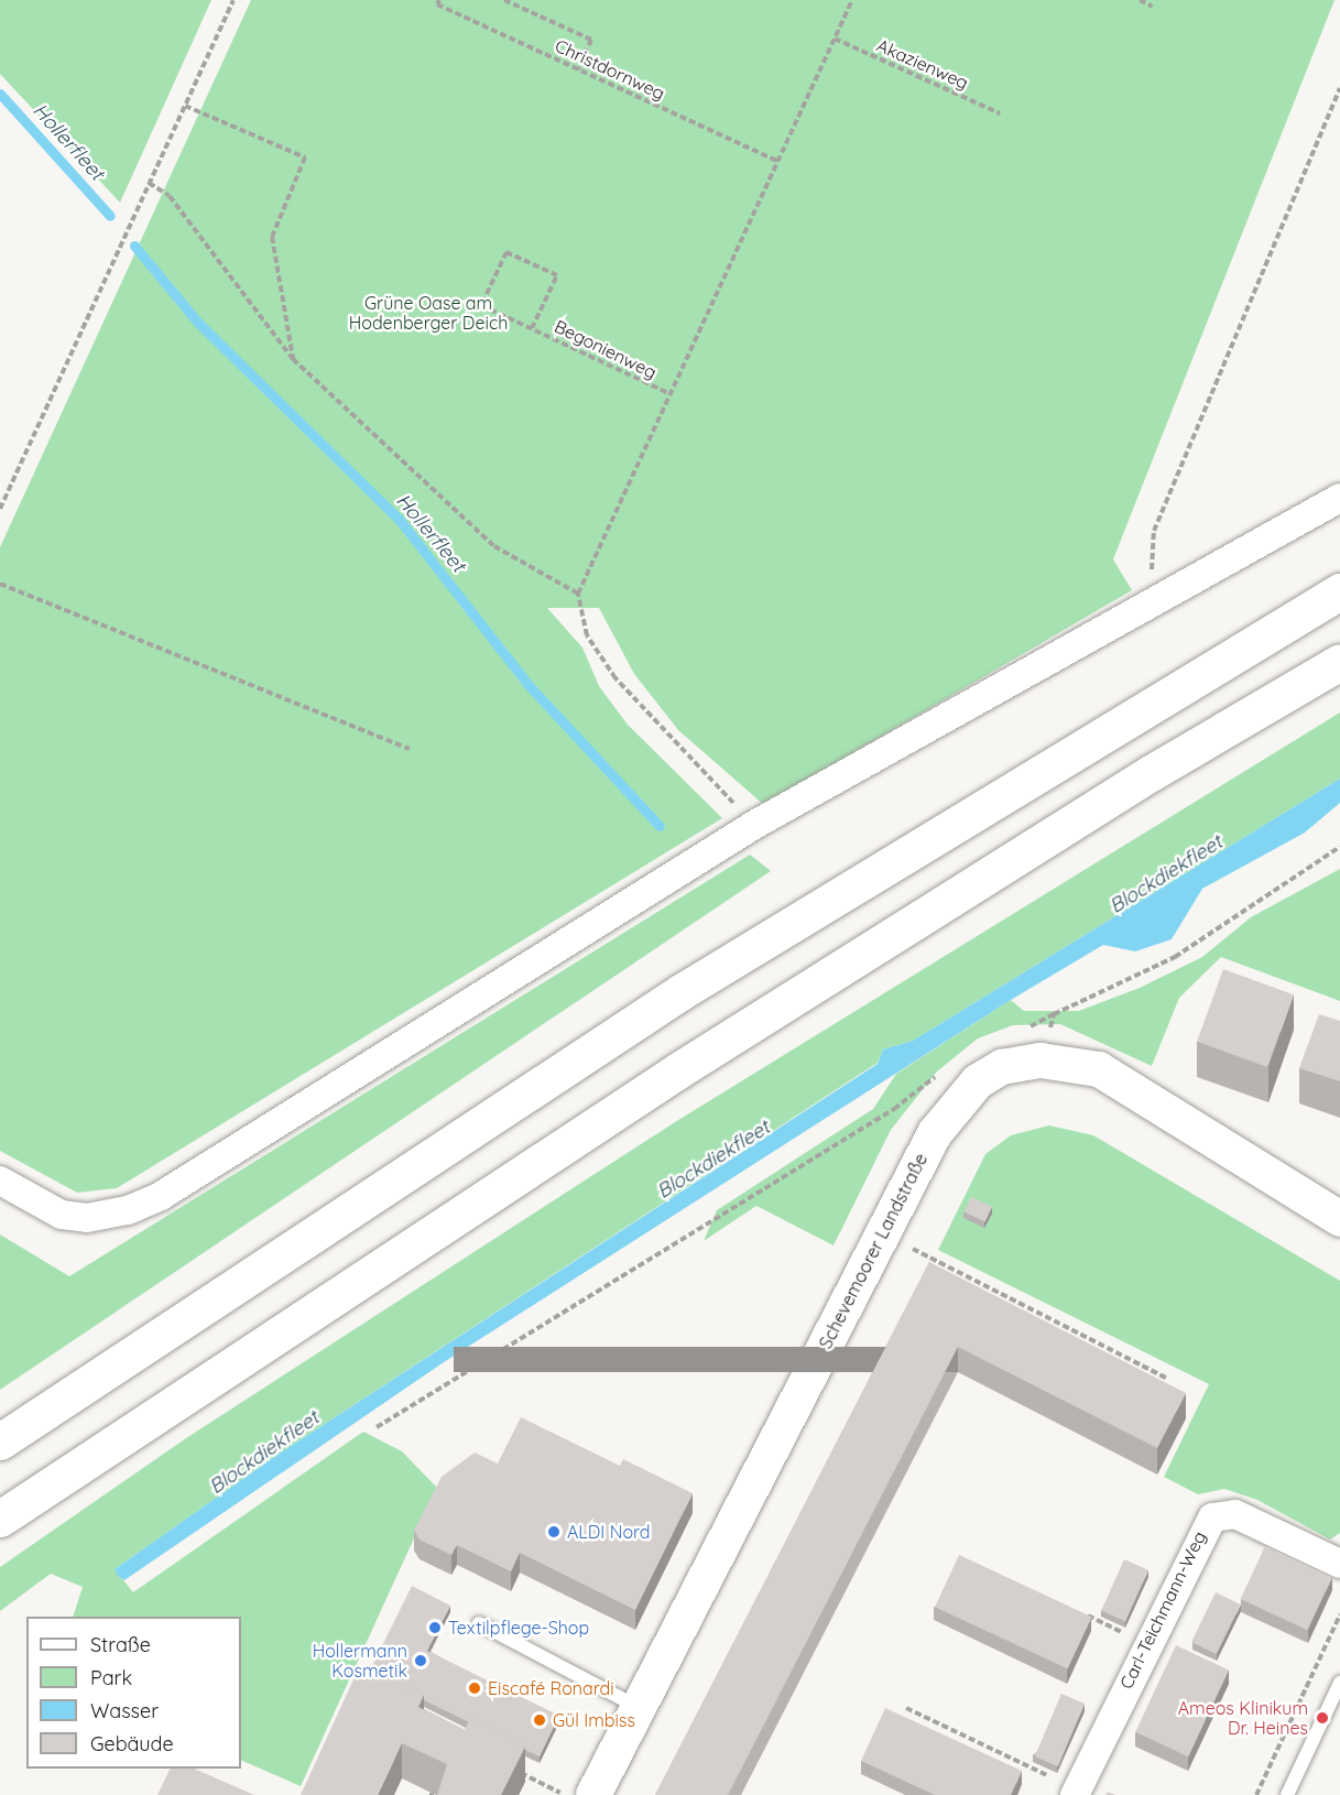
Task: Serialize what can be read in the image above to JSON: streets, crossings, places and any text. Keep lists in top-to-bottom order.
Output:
{
  "streets": {
    "street": ["Schevemoorer Landstraße", "Carl-Teichmann-Weg"],
    "path": ["Akazienweg", "Christdornweg", "Begonienweg"]
  },
  "water": ["Hollerfleet", "Blockdiekfleet"],
  "parks": ["Grüne Oase am Hodenberger Deich"],
  "places": [
    "ALDI Nord",
    "Textilpflege-Shop",
    "Hollermann Kosmetik",
    "Eiscafé Ronardi",
    "Ameos Klinikum Dr. Heines",
    "Gül Imbiss"
  ],
  "legend": [
    "Straße",
    "Park",
    "Wasser",
    "Gebäude"
  ]
}
